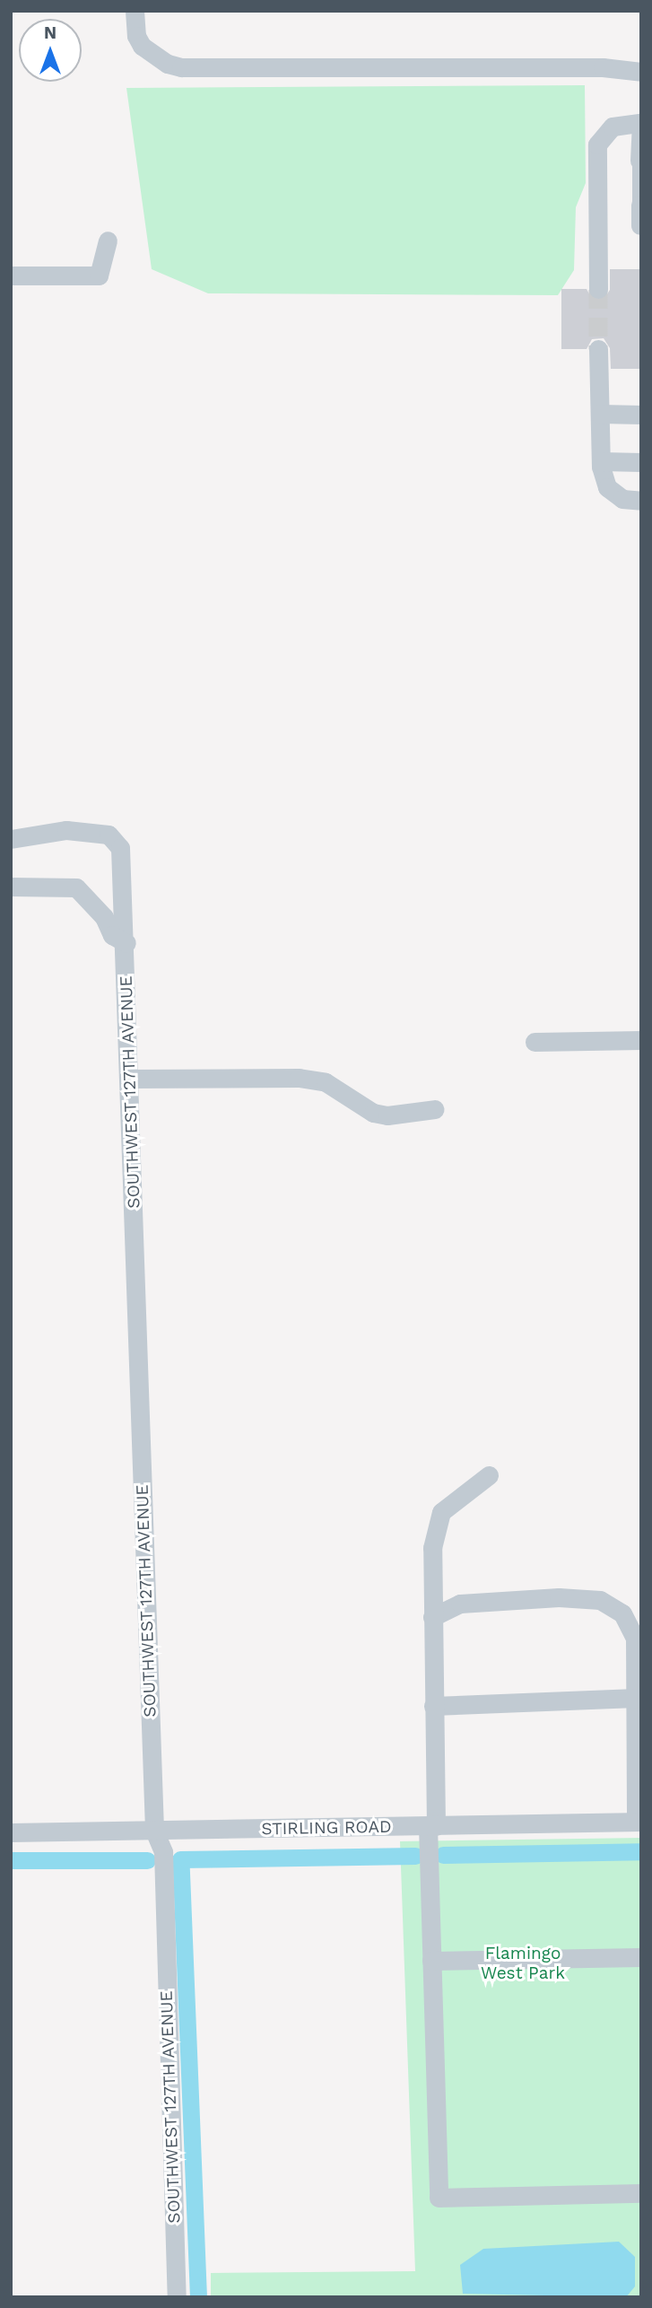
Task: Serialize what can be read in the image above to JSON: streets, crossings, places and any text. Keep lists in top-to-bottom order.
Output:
{
  "streets": {
    "street": ["SOUTHWEST 127TH AVENUE", "STIRLING ROAD"]
  },
  "crossings": [
    ["SOUTHWEST 127TH AVENUE", "STIRLING ROAD"]
  ],
  "parks": ["Flamingo West Park"],
  "north": "top"
}
